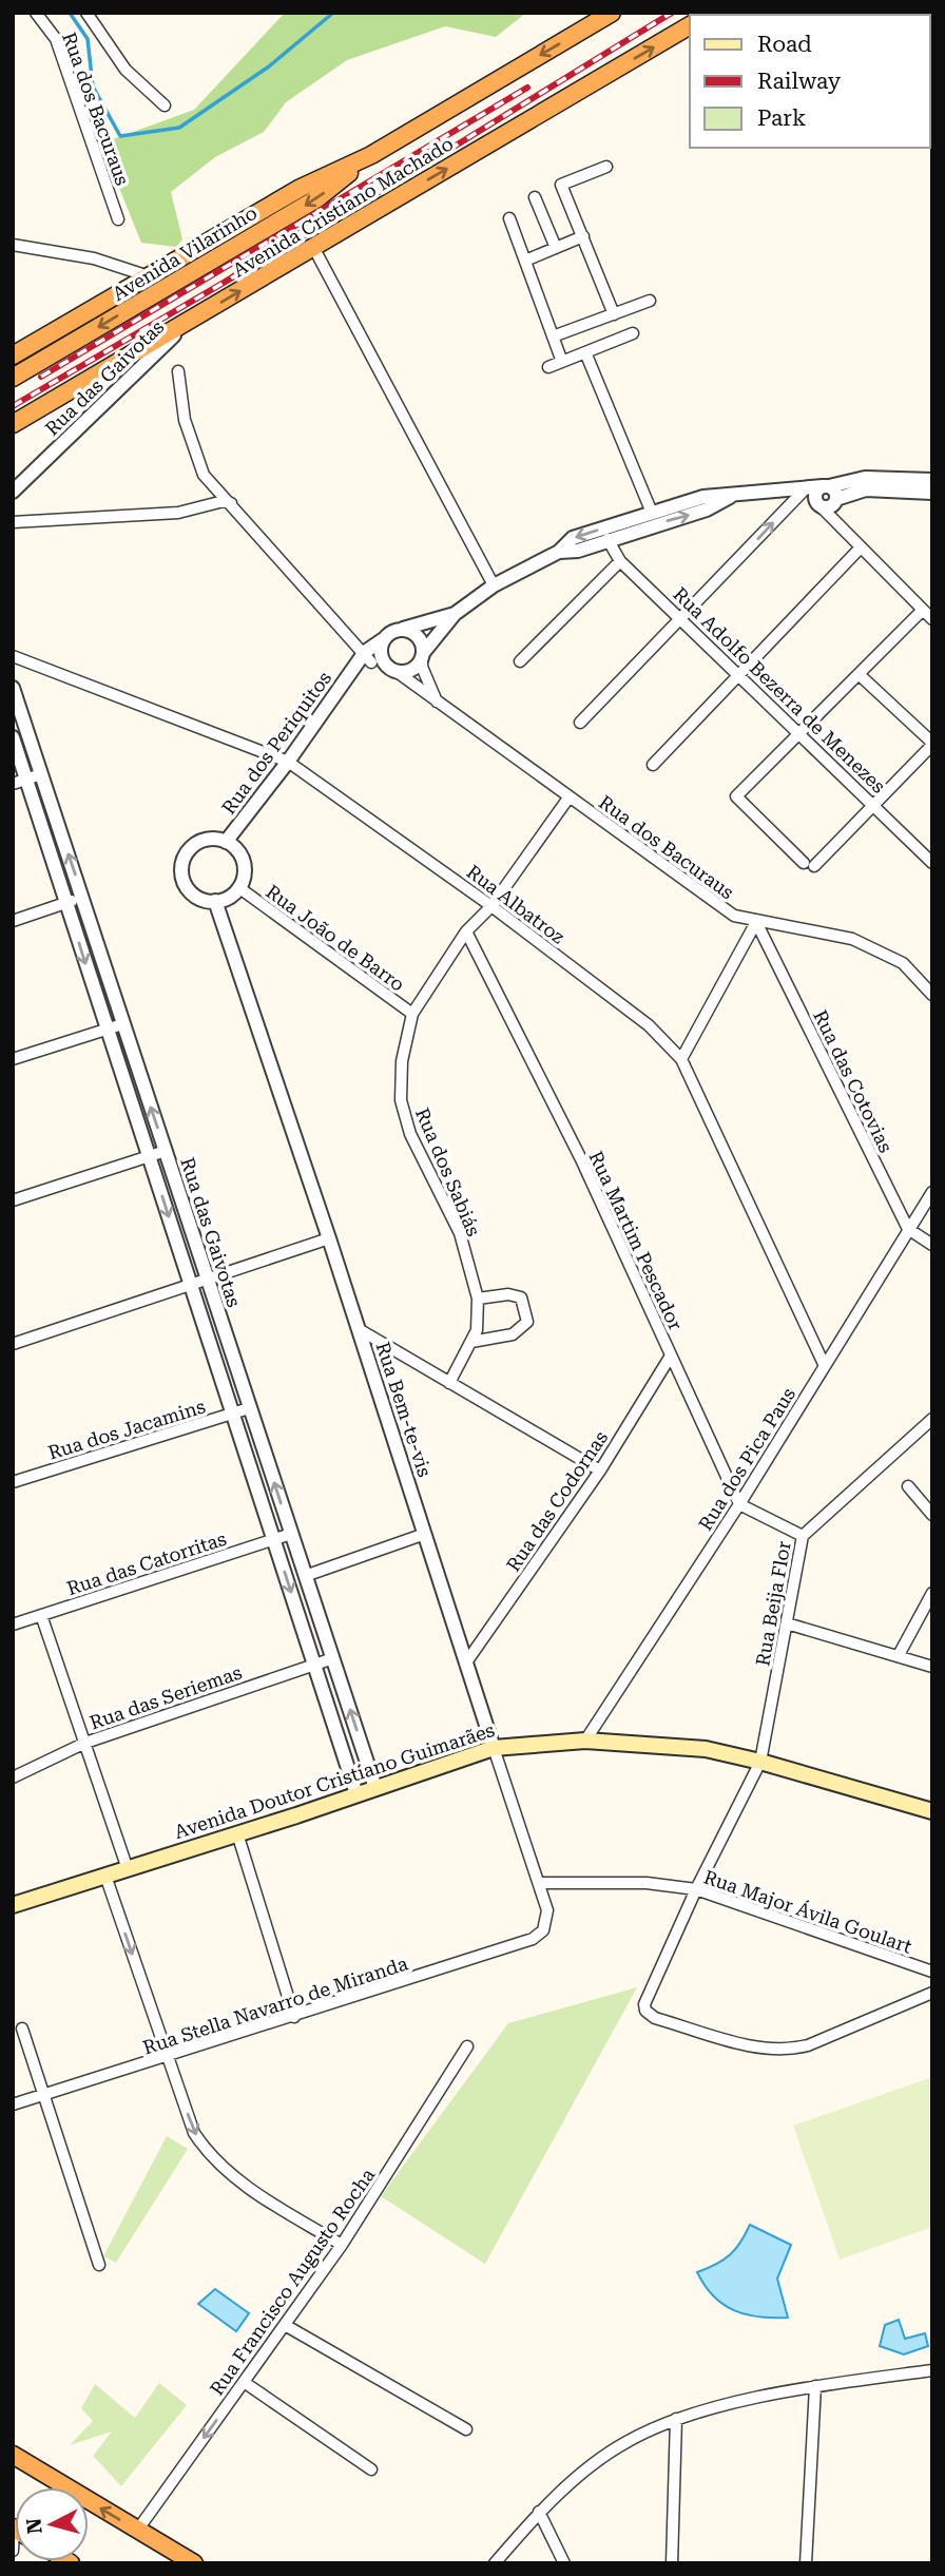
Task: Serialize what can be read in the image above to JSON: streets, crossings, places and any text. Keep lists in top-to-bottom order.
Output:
{
  "streets": {
    "highway": ["Avenida Cristiano Machado", "Avenida Vilarinho"],
    "main road": ["Avenida Doutor Cristiano Guimarães"],
    "street": [
      "Rua dos Bacuraus",
      "Rua das Gaivotas",
      "Rua Adolfo Bezerra de Menezes",
      "Rua dos Periquitos",
      "Rua Albatroz",
      "Rua João de Barro",
      "Rua das Cotovias",
      "Rua dos Sabiás",
      "Rua Martim Pescador",
      "Rua Bem-te-vis",
      "Rua dos Jacamins",
      "Rua dos Pica Paus",
      "Rua das Codornas",
      "Rua das Catorritas",
      "Rua Beija Flor",
      "Rua das Seriemas",
      "Rua Major Ávila Goulart",
      "Rua Stella Navarro de Miranda",
      "Rua Francisco Augusto Rocha"
    ]
  },
  "crossings": [
    ["Rua dos Bacuraus", "Rua dos Periquitos"],
    ["Rua dos Bacuraus", "Rua das Cotovias"],
    ["Rua dos Bacuraus", "Rua dos Sabiás"],
    ["Avenida Cristiano Machado", "Avenida Vilarinho"],
    ["Avenida Cristiano Machado", "Rua das Gaivotas"],
    ["Rua das Gaivotas", "Rua dos Jacamins"],
    ["Rua das Gaivotas", "Rua das Catorritas"],
    ["Rua das Gaivotas", "Rua das Seriemas"],
    ["Rua das Gaivotas", "Avenida Doutor Cristiano Guimarães"],
    ["Rua dos Periquitos", "Rua Albatroz"],
    ["Rua dos Periquitos", "Rua João de Barro"],
    ["Rua dos Periquitos", "Rua Bem-te-vis"],
    ["Rua Albatroz", "Rua dos Sabiás"],
    ["Rua Albatroz", "Rua dos Pica Paus"],
    ["Rua João de Barro", "Rua dos Sabiás"],
    ["Rua João de Barro", "Rua Bem-te-vis"],
    ["Rua das Cotovias", "Rua dos Pica Paus"],
    ["Rua dos Sabiás", "Rua Martim Pescador"],
    ["Rua Martim Pescador", "Rua dos Pica Paus"],
    ["Rua Martim Pescador", "Rua das Codornas"],
    ["Rua Bem-te-vis", "Rua das Codornas"],
    ["Rua Bem-te-vis", "Avenida Doutor Cristiano Guimarães"],
    ["Rua Bem-te-vis", "Rua Major Ávila Goulart"],
    ["Rua Bem-te-vis", "Rua Stella Navarro de Miranda"],
    ["Rua dos Pica Paus", "Avenida Doutor Cristiano Guimarães"],
    ["Rua Beija Flor", "Avenida Doutor Cristiano Guimarães"],
    ["Rua Beija Flor", "Rua Major Ávila Goulart"]
  ],
  "one_way": ["Avenida Vilarinho"],
  "legend": ["Road", "Railway", "Park"],
  "north": "left"
}
